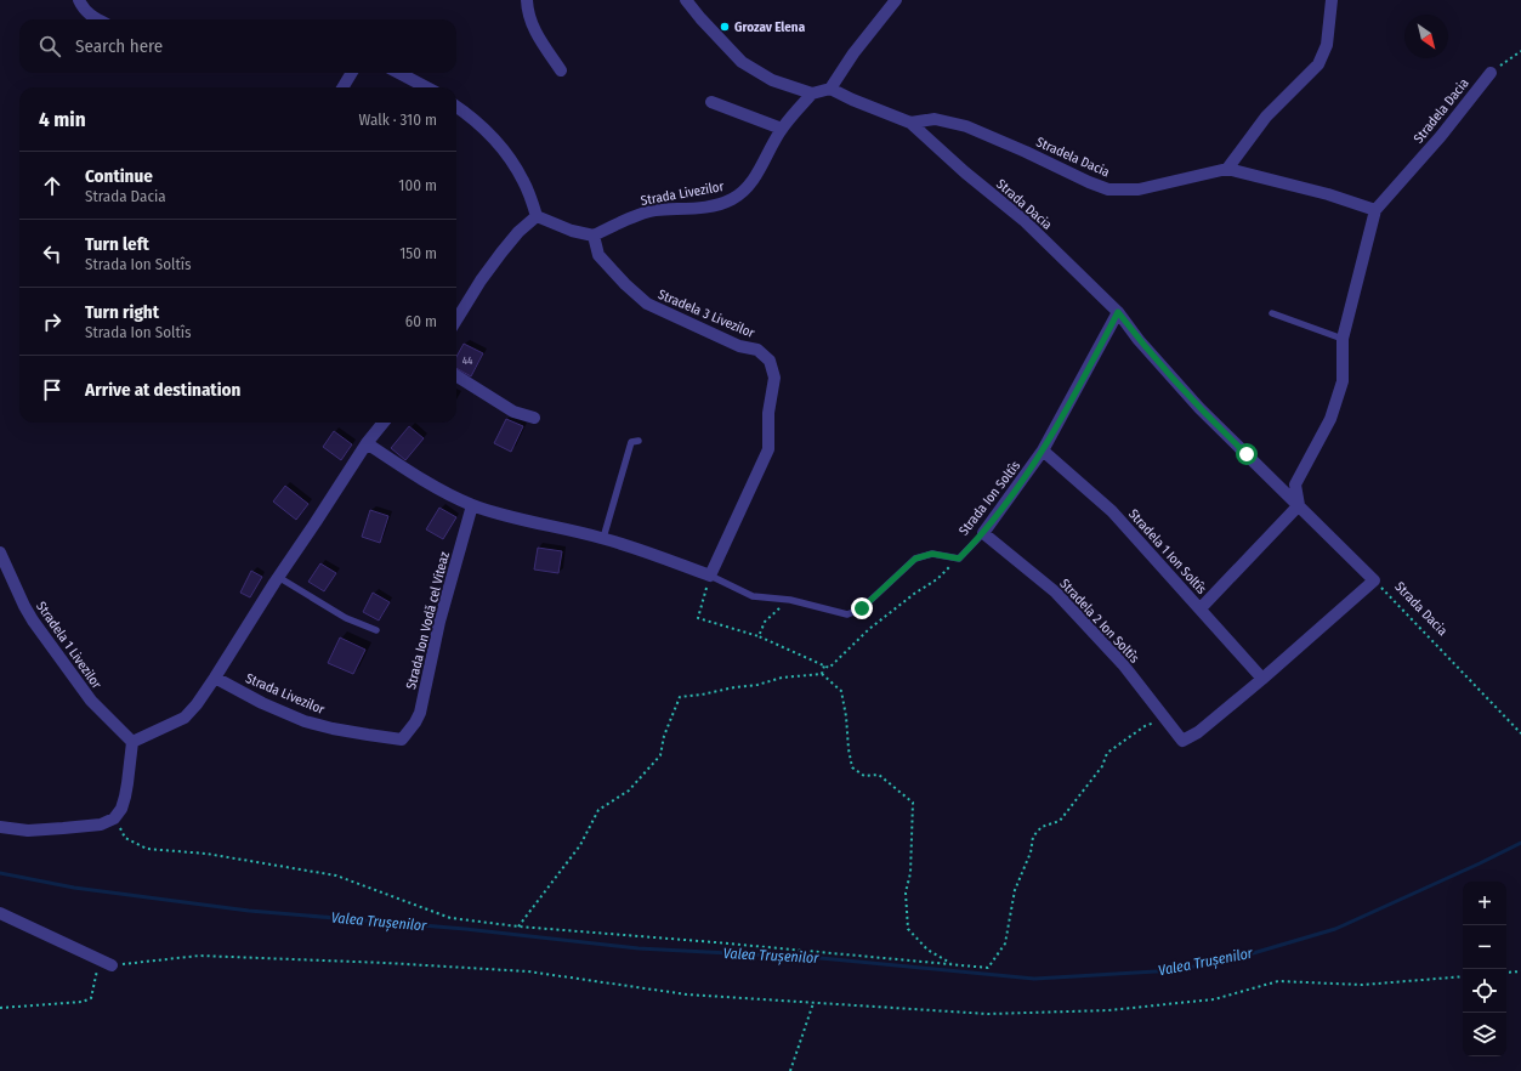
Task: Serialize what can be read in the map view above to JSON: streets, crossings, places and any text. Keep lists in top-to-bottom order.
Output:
{
  "streets": {
    "street": [
      "Stradela Dacia",
      "Strada Livezilor",
      "Strada Dacia",
      "Stradela 3 Livezilor",
      "Strada Ion Soltîs",
      "Stradela 1 Ion Soltîs",
      "Strada Ion Vodă cel Viteaz",
      "Stradela 2 Ion Soltîs",
      "Stradela 1 Livezilor"
    ]
  },
  "crossings": [
    ["Stradela Dacia", "Strada Dacia"],
    ["Strada Livezilor", "Stradela 3 Livezilor"],
    ["Strada Livezilor", "Strada Ion Vodă cel Viteaz"],
    ["Strada Dacia", "Strada Ion Soltîs"],
    ["Stradela 3 Livezilor", "Strada Ion Soltîs"],
    ["Strada Ion Soltîs", "Stradela 1 Ion Soltîs"],
    ["Strada Ion Soltîs", "Stradela 2 Ion Soltîs"],
    ["Stradela 1 Ion Soltîs", "Stradela 2 Ion Soltîs"]
  ],
  "water": ["Valea Trușenilor"],
  "places": ["Grozav Elena"],
  "house_numbers": ["44"],
  "north": "bottom right",
  "page": {
    "search": "Search here",
    "heading": ["4 min", "Walk · 310 m"],
    "list": [
      ["Continue", "Strada Dacia", "100 m"],
      ["Turn left", "Strada Ion Soltîs", "150 m"],
      ["Turn right", "Strada Ion Soltîs", "60 m"],
      "Arrive at destination"
    ],
    "map_buttons": ["+", "−"]
  }
}
